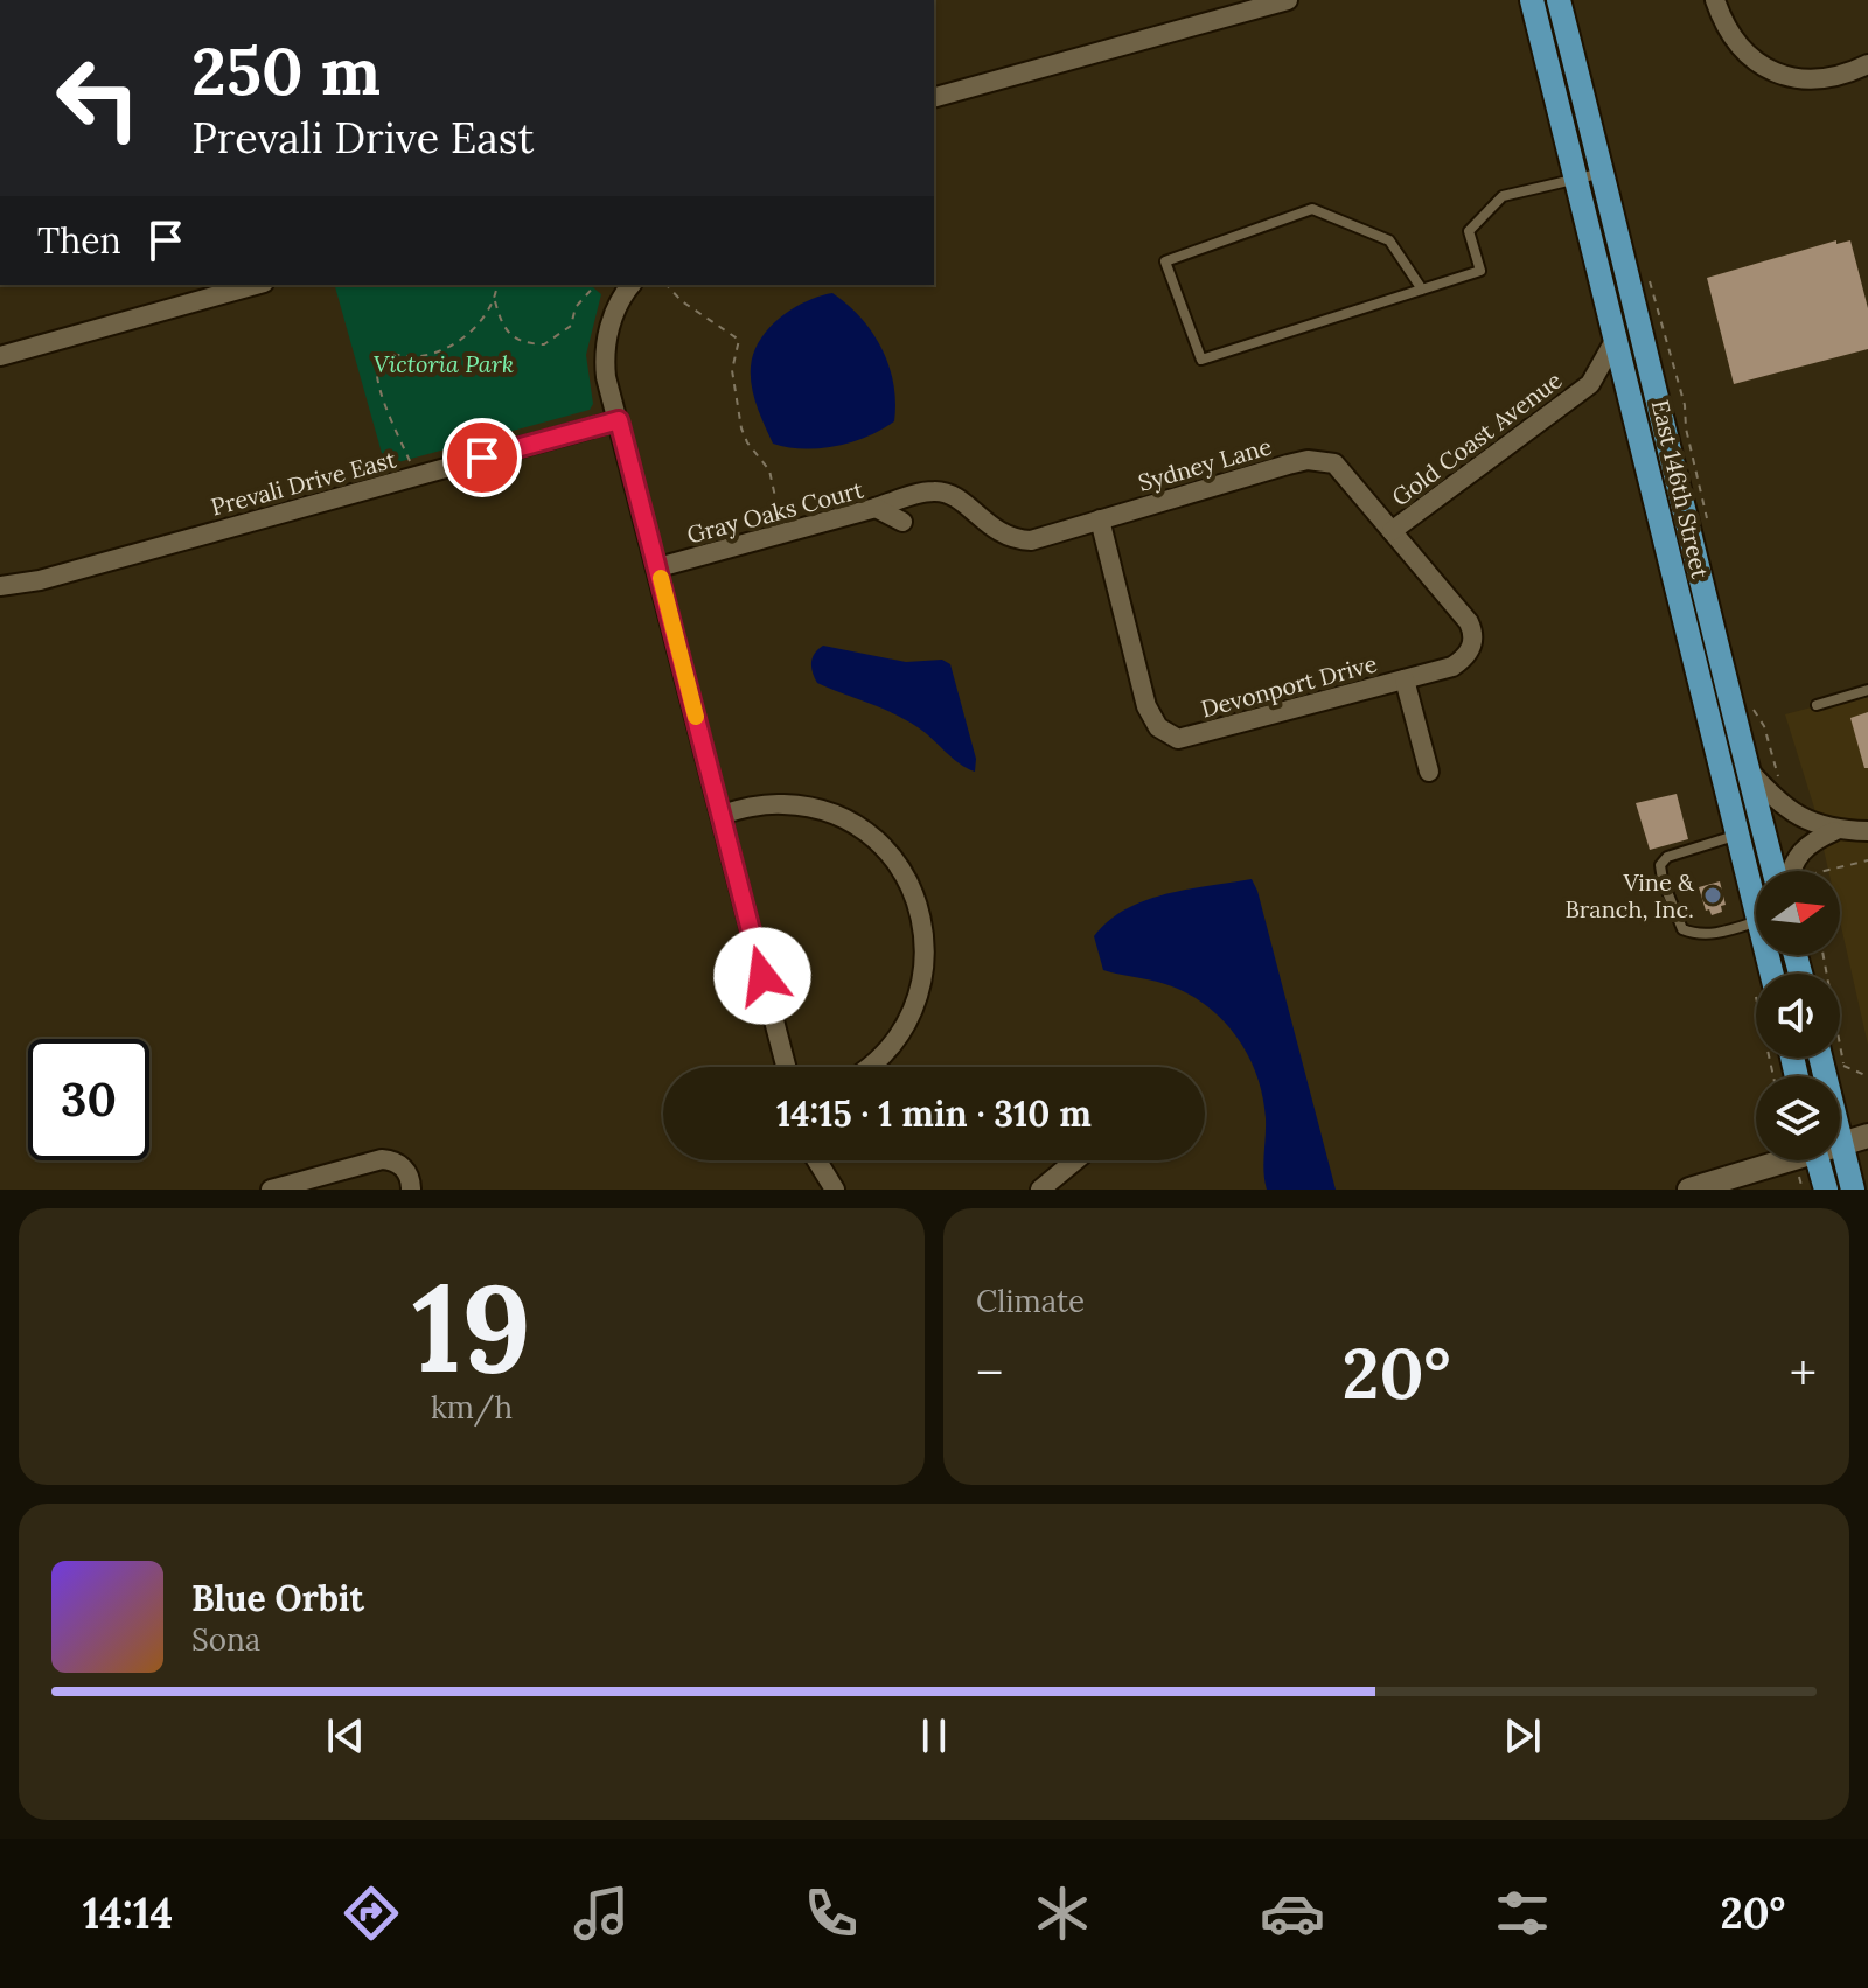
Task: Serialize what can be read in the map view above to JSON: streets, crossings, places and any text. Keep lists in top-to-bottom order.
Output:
{
  "streets": {
    "main road": ["East 146th Street"],
    "street": [
      "Gold Coast Avenue",
      "Sydney Lane",
      "Prevali Drive East",
      "Gray Oaks Court",
      "Devonport Drive"
    ]
  },
  "crossings": [
    ["Gold Coast Avenue", "Sydney Lane"],
    ["Gold Coast Avenue", "East 146th Street"],
    ["Sydney Lane", "Gray Oaks Court"],
    ["Sydney Lane", "Devonport Drive"]
  ],
  "parks": ["Victoria Park"],
  "places": ["Vine & Branch, Inc."],
  "north": "right",
  "page": {
    "turn": ["250 m", "Prevali Drive East"],
    "then": "Then",
    "limit": "30",
    "trip": "14:15 · 1 min · 310 m",
    "tile": [
      ["19", "km/h"],
      "Climate"
    ],
    "heat": ["−", "20°", "+"],
    "song": ["Blue Orbit", "Sona"],
    "tabs": ["14:14", "20°"]
  }
}
